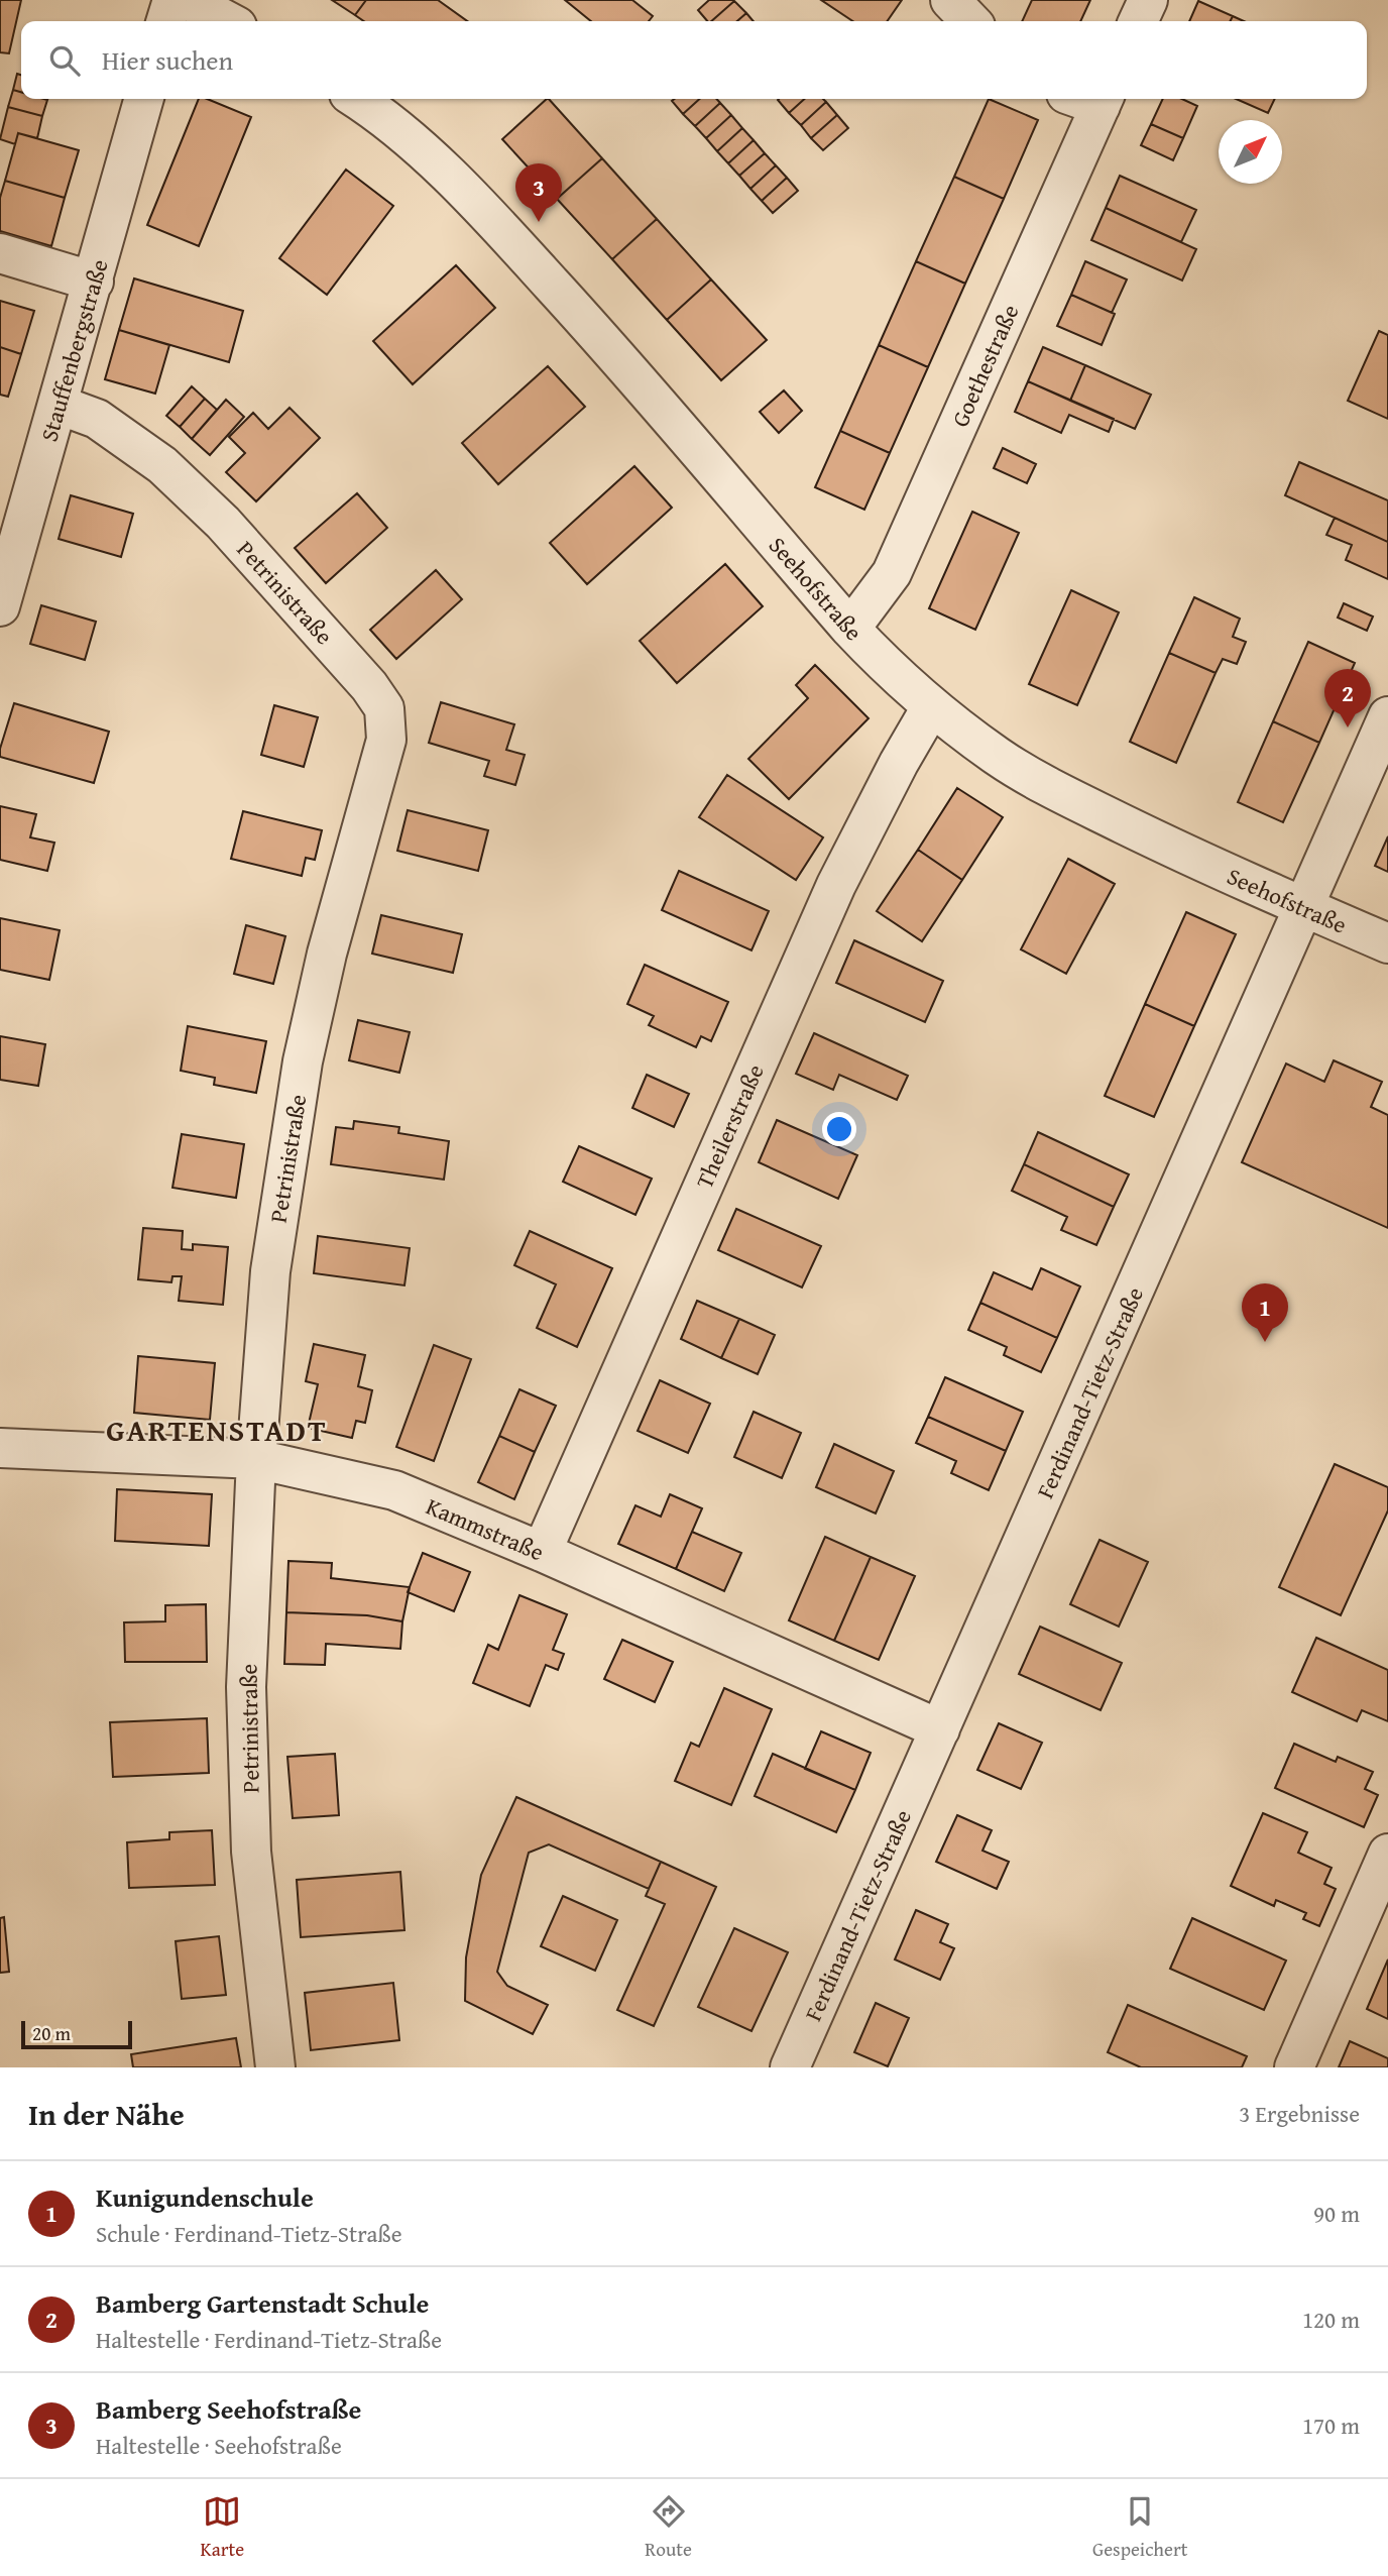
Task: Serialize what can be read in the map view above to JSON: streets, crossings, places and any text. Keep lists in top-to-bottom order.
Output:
{
  "streets": {
    "street": [
      "Stauffenbergstraße",
      "Goethestraße",
      "Seehofstraße",
      "Petrinistraße",
      "Theilerstraße",
      "Ferdinand-Tietz-Straße",
      "Kammstraße"
    ]
  },
  "crossings": [
    ["Stauffenbergstraße", "Petrinistraße"],
    ["Goethestraße", "Seehofstraße"],
    ["Seehofstraße", "Theilerstraße"],
    ["Seehofstraße", "Ferdinand-Tietz-Straße"],
    ["Petrinistraße", "Kammstraße"],
    ["Theilerstraße", "Kammstraße"],
    ["Ferdinand-Tietz-Straße", "Kammstraße"]
  ],
  "districts": ["GARTENSTADT"],
  "scale_bar": "20 m",
  "north": "top right",
  "page": {
    "search": "Hier suchen",
    "pins": ["3", "2", "1"],
    "scale": "20 m",
    "heading": ["In der Nähe", "3 Ergebnisse"],
    "list": [
      {
        "mark": "1",
        "name": "Kunigundenschule",
        "note": "Schule · Ferdinand-Tietz-Straße",
        "value": "90 m"
      },
      {
        "mark": "2",
        "name": "Bamberg Gartenstadt Schule",
        "note": "Haltestelle · Ferdinand-Tietz-Straße",
        "value": "120 m"
      },
      {
        "mark": "3",
        "name": "Bamberg Seehofstraße",
        "note": "Haltestelle · Seehofstraße",
        "value": "170 m"
      }
    ],
    "nav": ["Karte", "Route", "Gespeichert"]
  }
}
